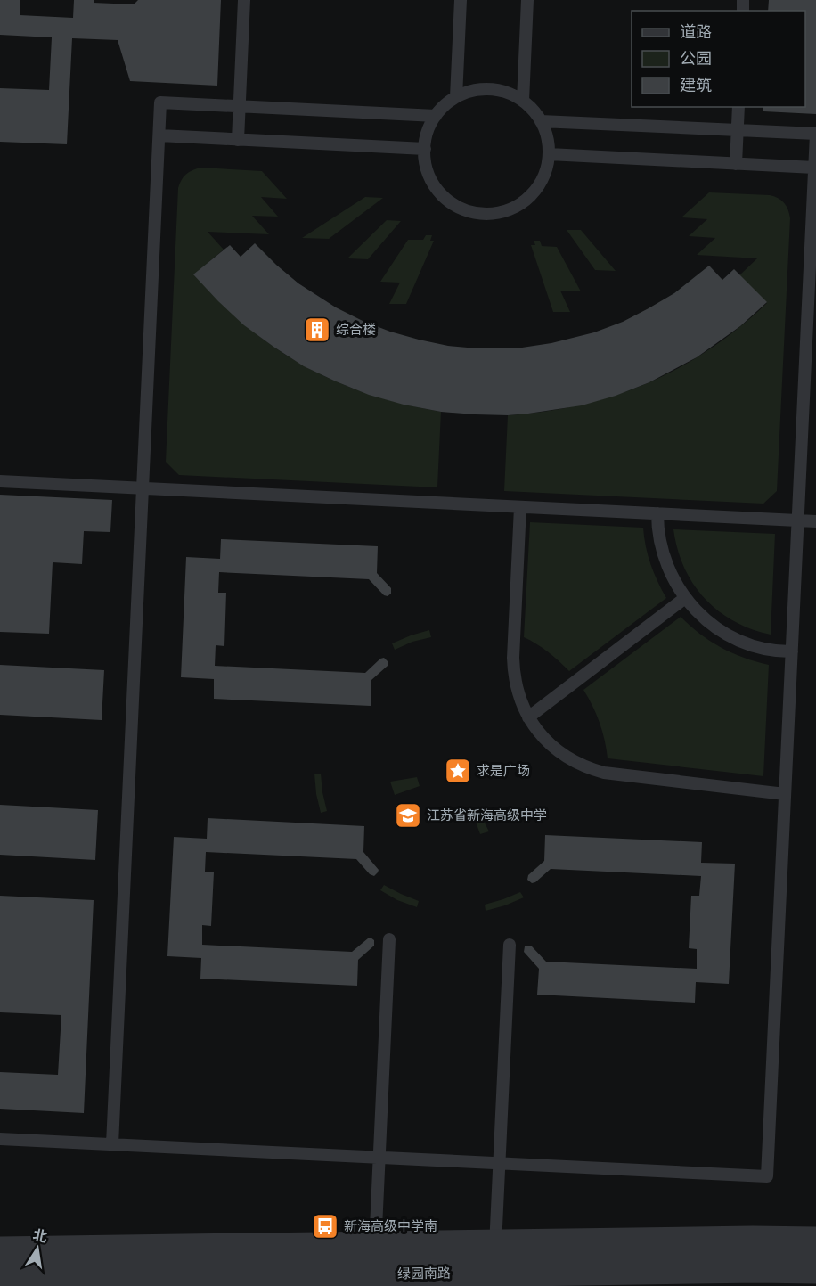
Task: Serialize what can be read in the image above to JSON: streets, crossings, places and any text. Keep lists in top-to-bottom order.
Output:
{
  "streets": {
    "street": ["绿园南路"]
  },
  "places": {
    "building": ["综合楼"],
    "place": ["求是广场"],
    "school or university": ["江苏省新海高级中学"],
    "bus stop": ["新海高级中学南"]
  },
  "legend": ["道路", "公园", "建筑"],
  "north": "top"
}
